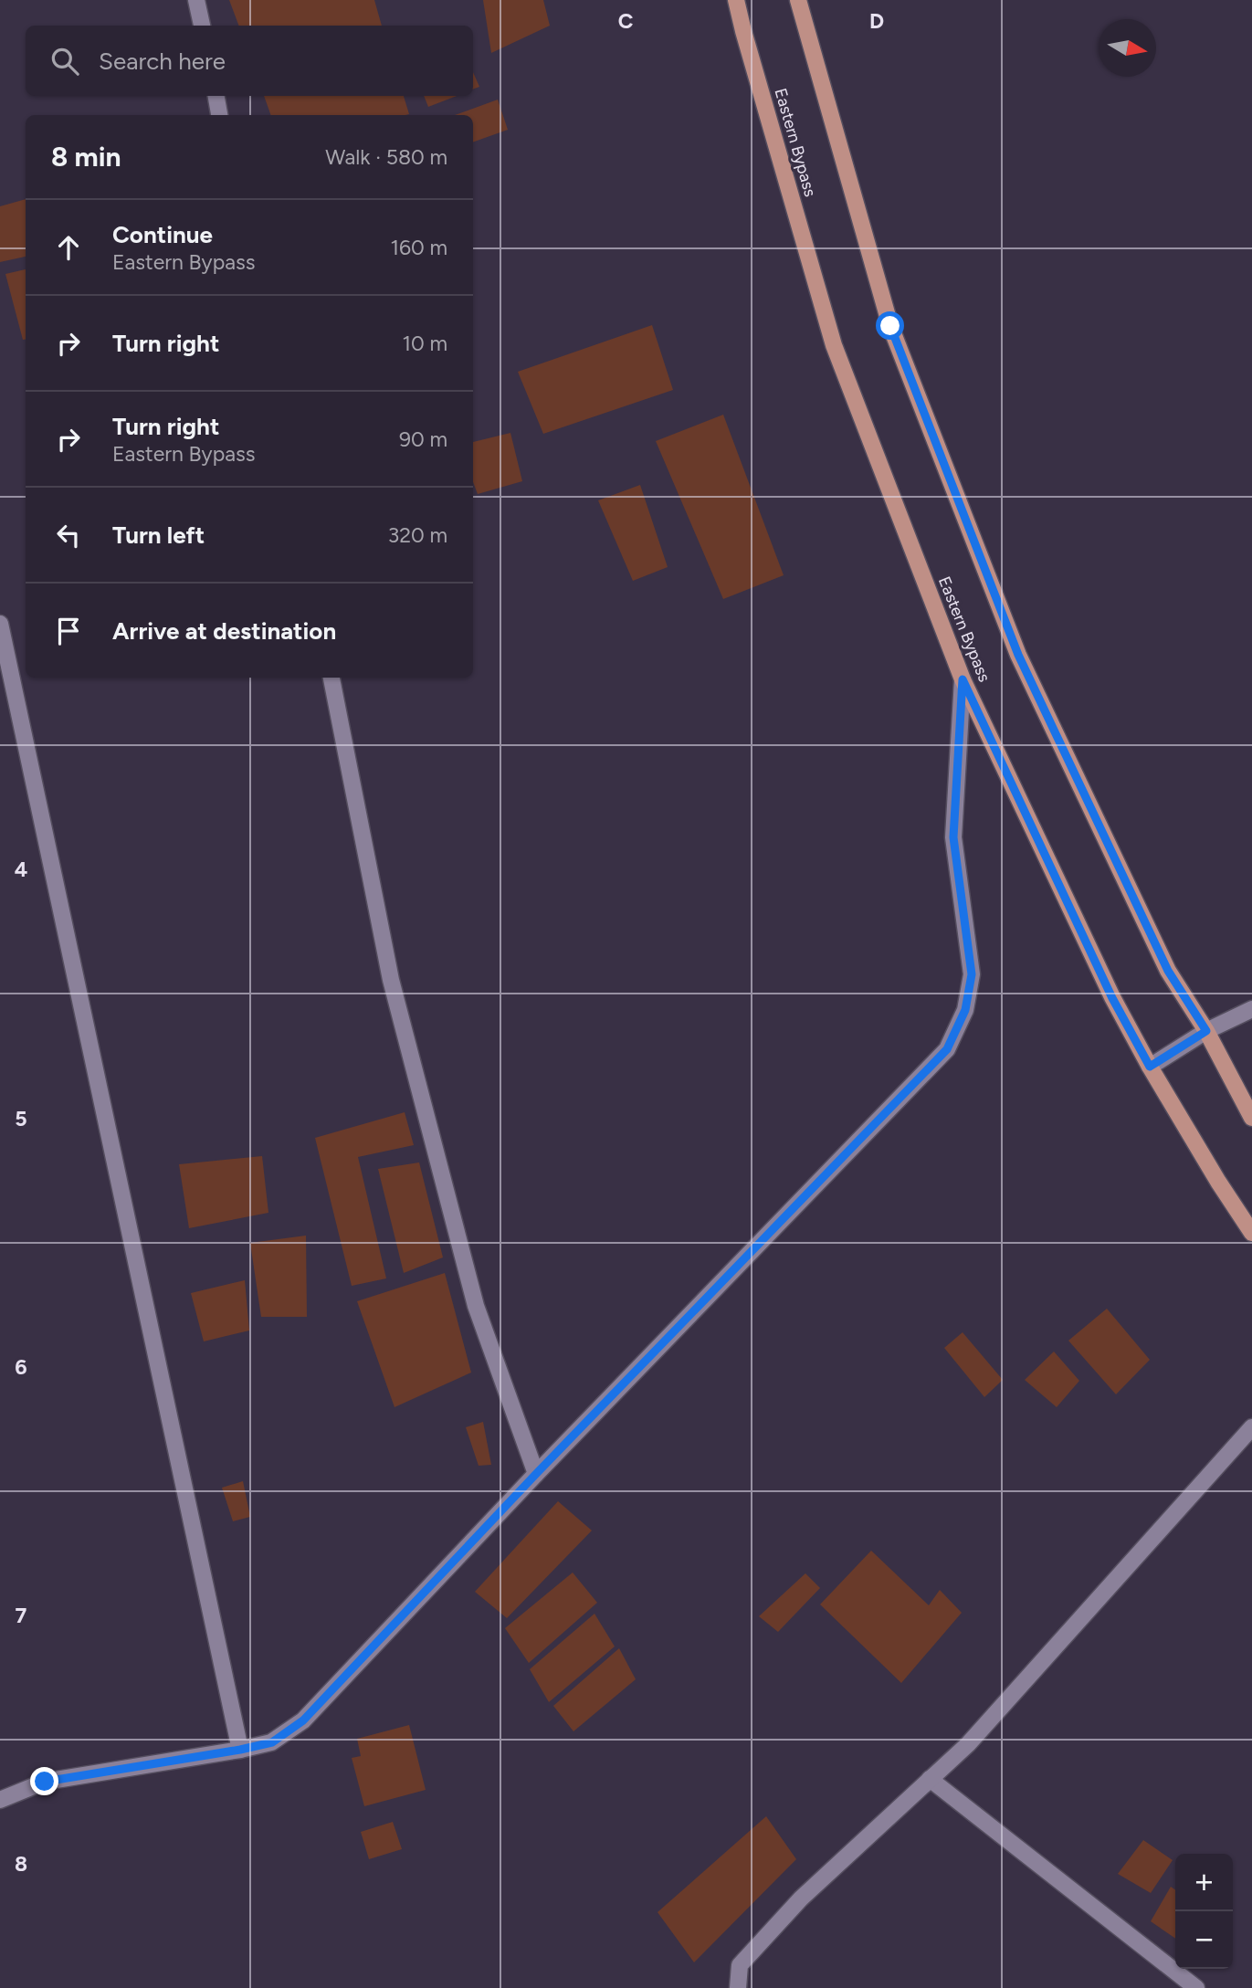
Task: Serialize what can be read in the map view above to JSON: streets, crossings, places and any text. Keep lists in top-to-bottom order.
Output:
{
  "streets": {
    "main road": ["Eastern Bypass"]
  },
  "north": "right",
  "page": {
    "search": "Search here",
    "heading": ["8 min", "Walk · 580 m"],
    "list": [
      ["Continue", "Eastern Bypass", "160 m"],
      ["Turn right", "10 m"],
      ["Turn right", "Eastern Bypass", "90 m"],
      ["Turn left", "320 m"],
      "Arrive at destination"
    ],
    "map_buttons": ["+", "−"]
  },
  "grid": {
    "columns": ["C", "D"],
    "rows": [
      "4",
      "5",
      "6",
      "7",
      "8"
    ]
  }
}
